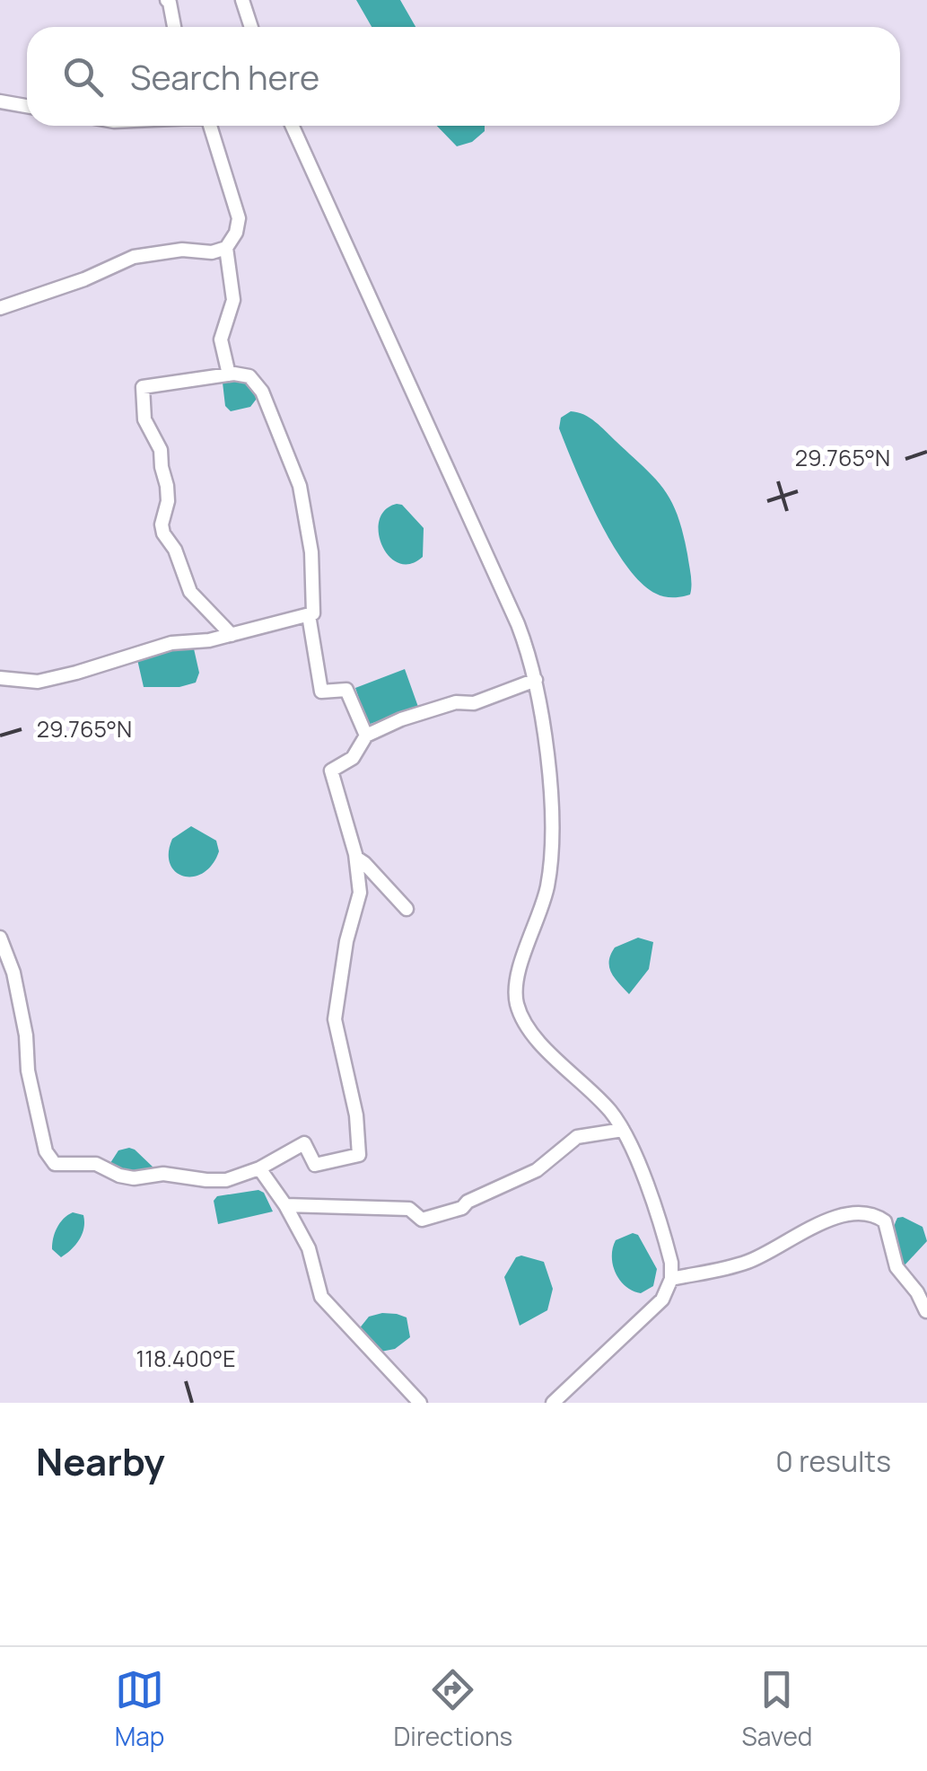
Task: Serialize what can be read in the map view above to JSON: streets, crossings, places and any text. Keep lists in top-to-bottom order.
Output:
{
  "page": {
    "search": "Search here",
    "heading": ["Nearby", "0 results"],
    "nav": ["Map", "Directions", "Saved"]
  },
  "coordinates": ["29.765°N", "118.400°E"]
}
